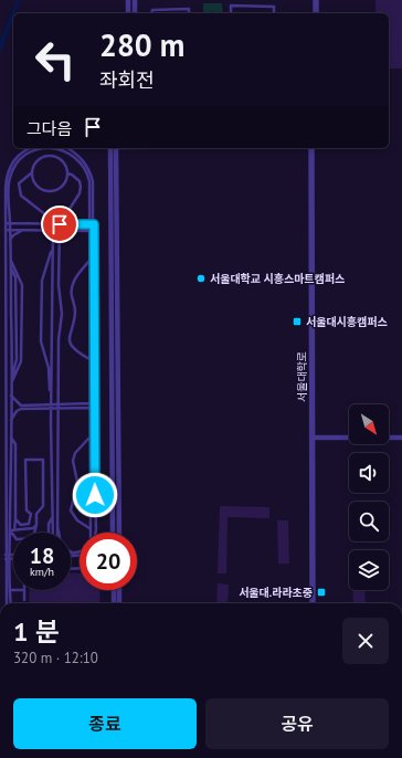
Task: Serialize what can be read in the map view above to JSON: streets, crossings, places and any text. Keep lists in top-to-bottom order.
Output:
{
  "streets": {
    "street": ["서울대학로"]
  },
  "places": {
    "other": ["서울대학교 시흥스마트캠퍼스"],
    "transit": ["서울대시흥캠퍼스", "서울대.라라초중"]
  },
  "north": "bottom right",
  "page": {
    "turn": ["280 m", "좌회전"],
    "then": "그다음",
    "speed": "18 km/h",
    "limit": "20",
    "heading": ["1 분", "320 m · 12:10"],
    "buttons": ["종료", "공유"]
  }
}
